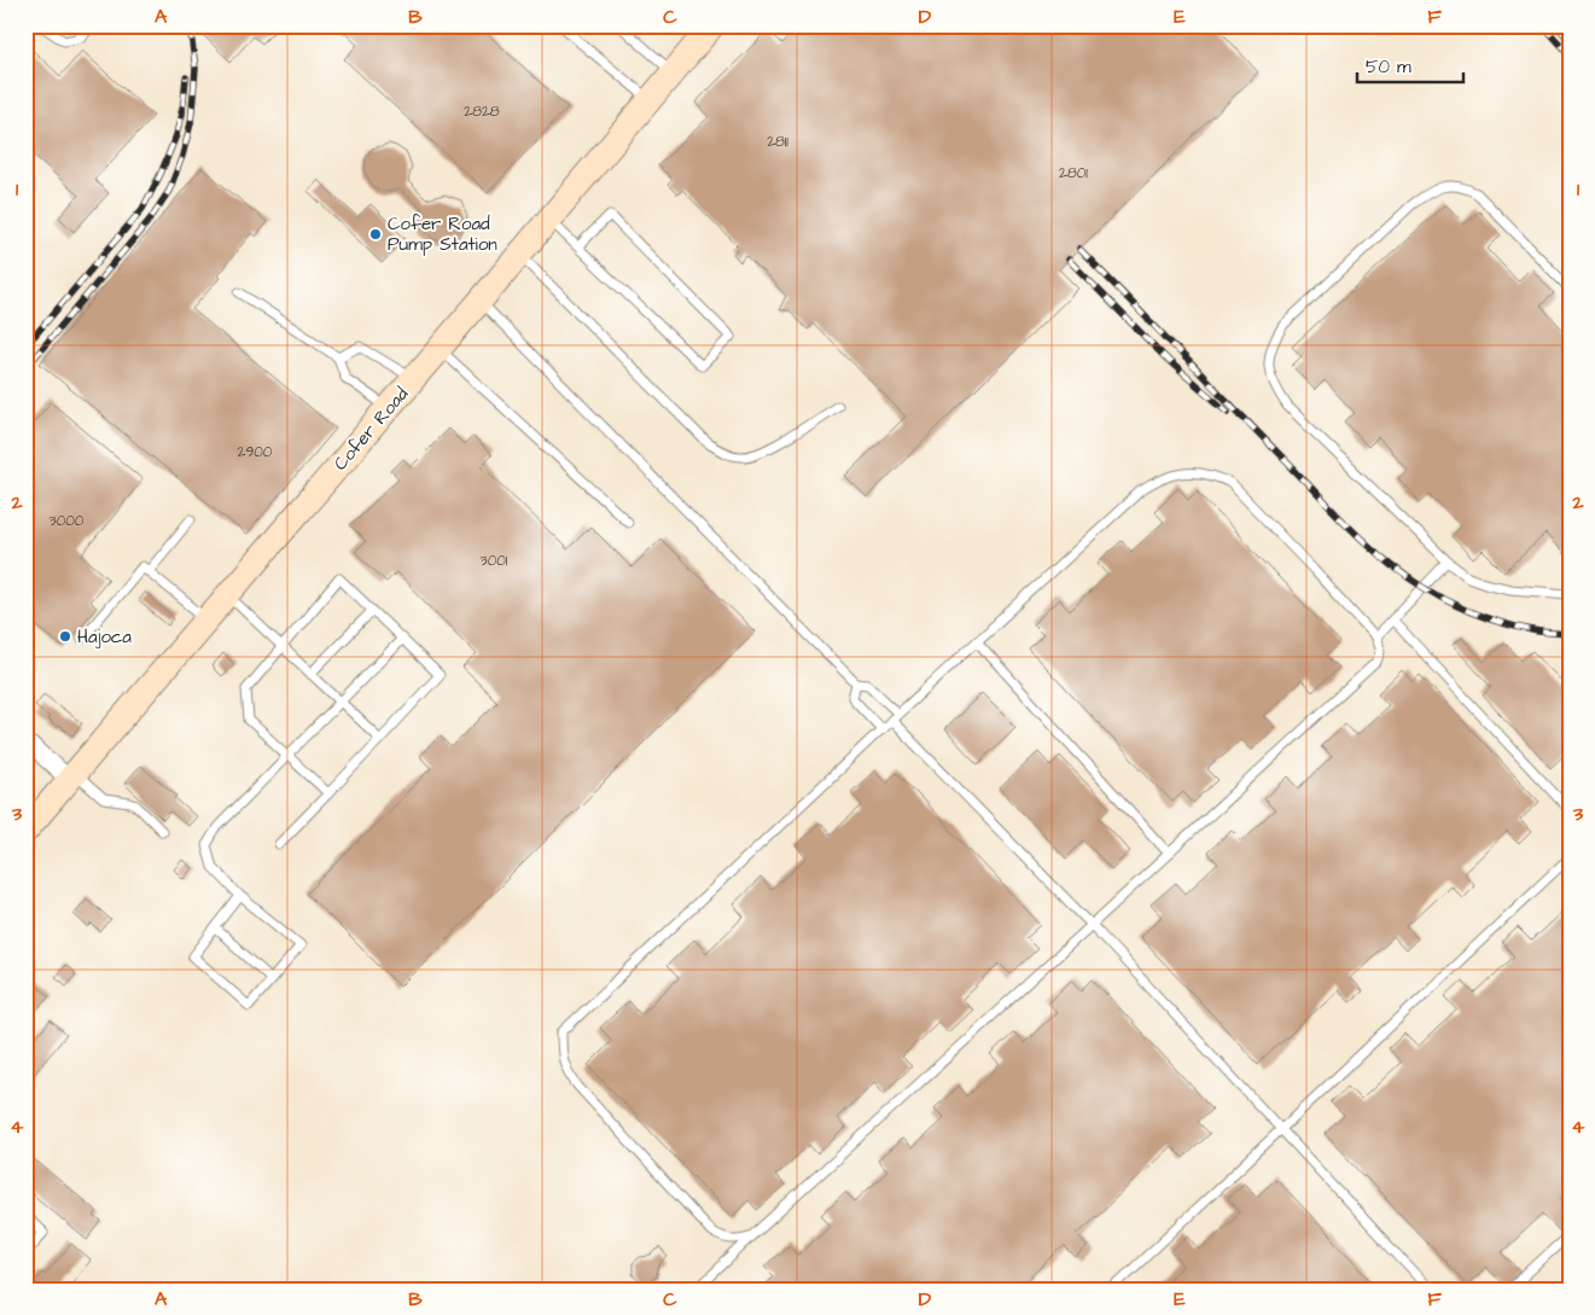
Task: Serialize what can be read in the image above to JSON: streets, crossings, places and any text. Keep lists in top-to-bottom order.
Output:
{
  "streets": {
    "street": ["Cofer Road"]
  },
  "places": ["Cofer Road Pump Station", "Hajoca"],
  "house_numbers": [
    "2828",
    "2811",
    "2801",
    "2900",
    "3000",
    "3001"
  ],
  "scale_bar": "50 m",
  "grid": {
    "columns": [
      "A",
      "B",
      "C",
      "D",
      "E",
      "F"
    ],
    "rows": [
      "1",
      "2",
      "3",
      "4"
    ]
  }
}
